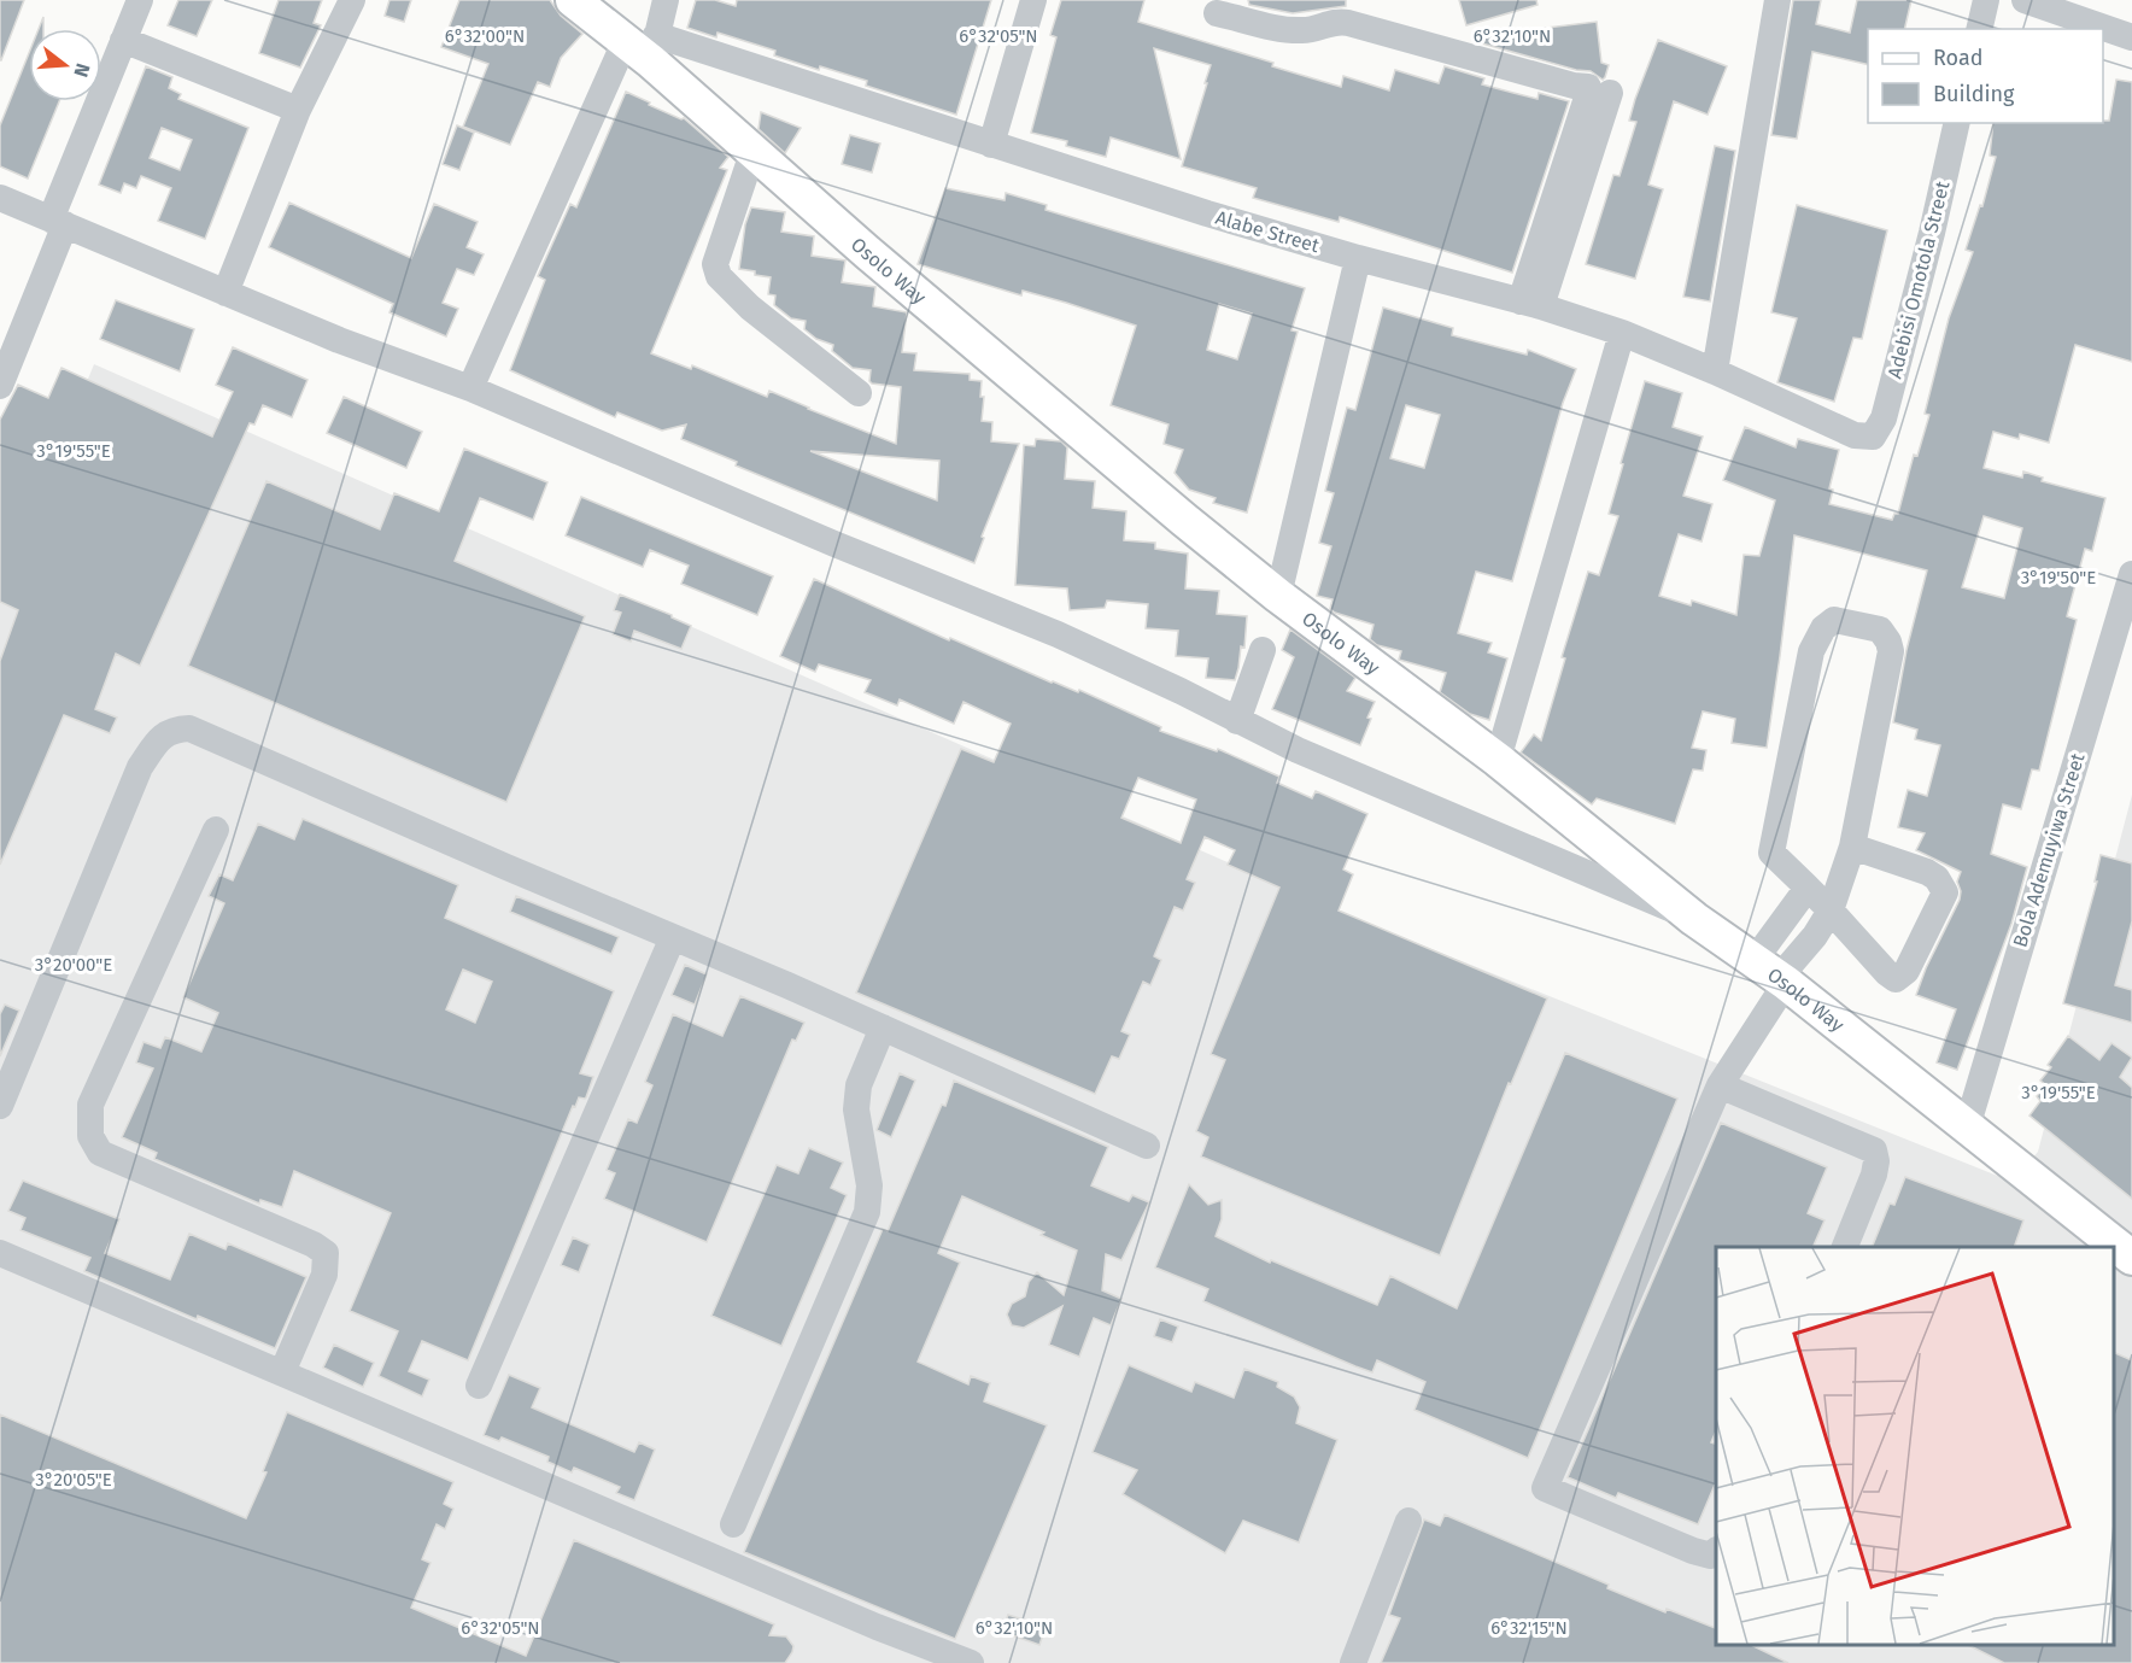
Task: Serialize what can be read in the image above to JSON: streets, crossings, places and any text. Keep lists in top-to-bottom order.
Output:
{
  "streets": {
    "main road": ["Osolo Way"],
    "street": ["Alabe Street", "Adebisi Omotola Street", "Bola Ademuyiwa Street"]
  },
  "crossings": [
    ["Alabe Street", "Osolo Way"],
    ["Alabe Street", "Adebisi Omotola Street"],
    ["Osolo Way", "Bola Ademuyiwa Street"]
  ],
  "legend": ["Road", "Building"],
  "north": "right",
  "coordinates": [
    "6°32'00\"N",
    "6°32'05\"N",
    "6°32'10\"N",
    "3°19'55\"E",
    "3°19'50\"E",
    "3°20'00\"E",
    "3°20'05\"E",
    "6°32'15\"N"
  ]
}
